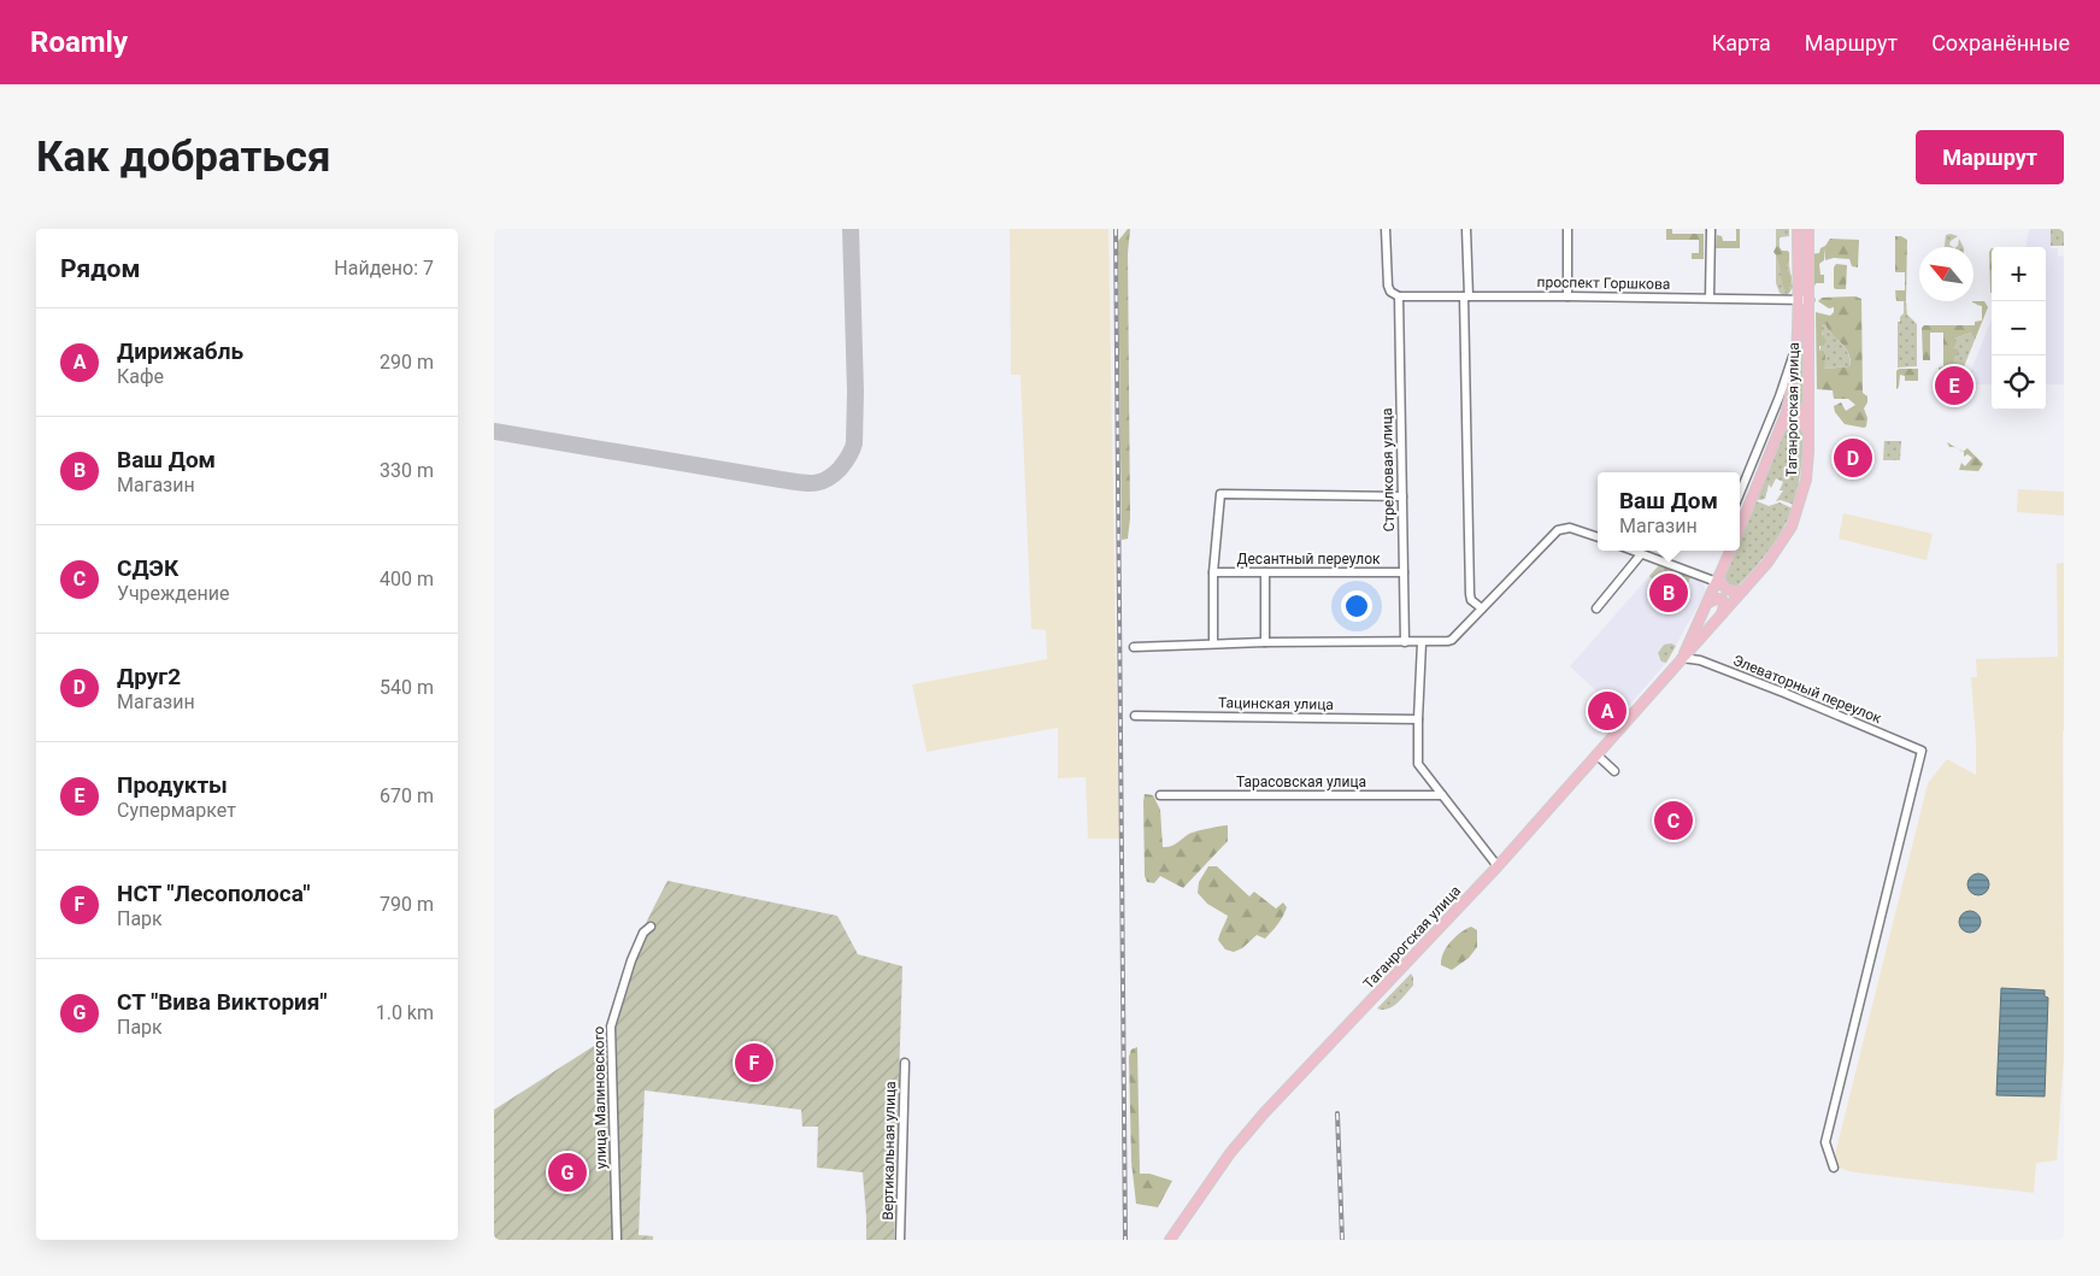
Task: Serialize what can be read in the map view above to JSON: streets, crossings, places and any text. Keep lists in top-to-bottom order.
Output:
{
  "streets": {
    "main road": ["Таганрогская улица"],
    "street": [
      "проспект Горшкова",
      "Стрелковая улица",
      "Десантный переулок",
      "Элеваторный переулок",
      "Тацинская улица",
      "Тарасовская улица",
      "улица Малиновского",
      "Вертикальная улица"
    ]
  },
  "crossings": [
    ["проспект Горшкова", "Таганрогская улица"],
    ["проспект Горшкова", "Стрелковая улица"],
    ["Таганрогская улица", "Элеваторный переулок"],
    ["Стрелковая улица", "Десантный переулок"]
  ],
  "north": "top left",
  "page": {
    "header": "Roamly",
    "nav": ["Карта", "Маршрут", "Сохранённые"],
    "buttons": "Маршрут",
    "title": "Как добраться",
    "heading": ["Рядом", "Найдено: 7"],
    "map_buttons": ["+", "−"],
    "list": [
      {
        "mark": "A",
        "name": "Дирижабль",
        "note": "Кафе",
        "value": "290 m"
      },
      {
        "mark": "B",
        "name": "Ваш Дом",
        "note": "Магазин",
        "value": "330 m"
      },
      {
        "mark": "C",
        "name": "СДЭК",
        "note": "Учреждение",
        "value": "400 m"
      },
      {
        "mark": "D",
        "name": "Друг2",
        "note": "Магазин",
        "value": "540 m"
      },
      {
        "mark": "E",
        "name": "Продукты",
        "note": "Супермаркет",
        "value": "670 m"
      },
      {
        "mark": "F",
        "name": "НСТ \"Лесополоса\"",
        "note": "Парк",
        "value": "790 m"
      },
      {
        "mark": "G",
        "name": "СТ \"Вива Виктория\"",
        "note": "Парк",
        "value": "1.0 km"
      }
    ],
    "pins": [
      "E",
      "D",
      "B",
      "A",
      "C",
      "F",
      "G"
    ],
    "popup": ["Ваш Дом", "Магазин"]
  }
}
